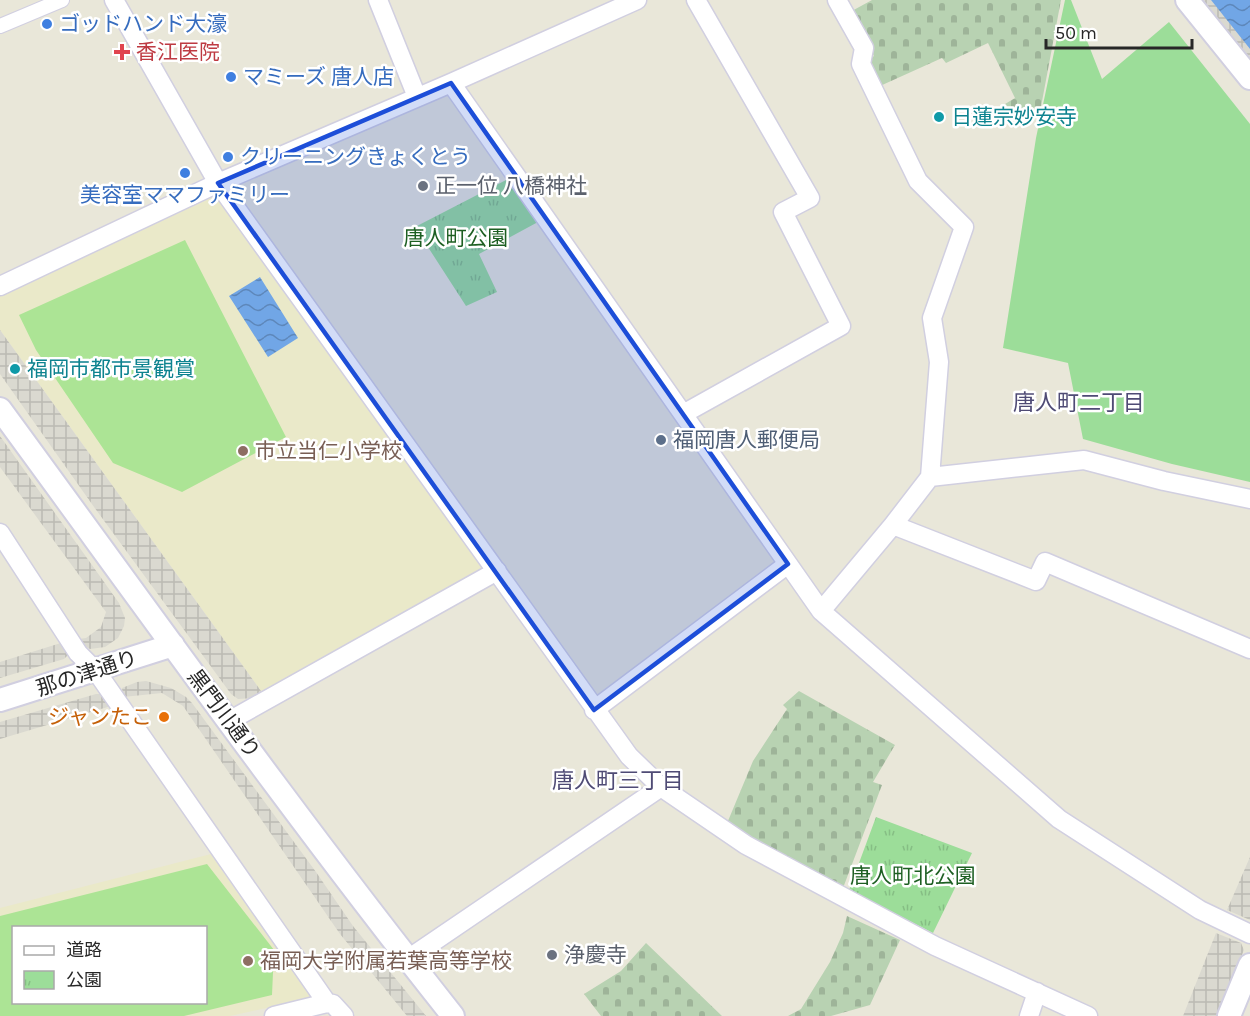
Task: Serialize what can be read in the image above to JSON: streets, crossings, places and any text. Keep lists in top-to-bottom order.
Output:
{
  "streets": {
    "street": ["那の津通り", "黒門川通り"]
  },
  "crossings": [
    ["那の津通り", "黒門川通り"]
  ],
  "districts": ["唐人町二丁目", "唐人町三丁目"],
  "parks": ["唐人町公園", "唐人町北公園"],
  "places": {
    "other": [
      "ゴッドハンド大濠",
      "マミーズ 唐人店",
      "日蓮宗妙安寺",
      "クリーニングきょくとう",
      "美容室ママファミリー",
      "正一位 八橋神社",
      "福岡市都市景観賞",
      "福岡唐人郵便局",
      "市立当仁小学校",
      "ジャンたこ",
      "浄慶寺",
      "福岡大学附属若葉高等学校"
    ],
    "health": ["香江医院"]
  },
  "legend": ["道路", "公園"],
  "scale_bar": "50 m"
}
